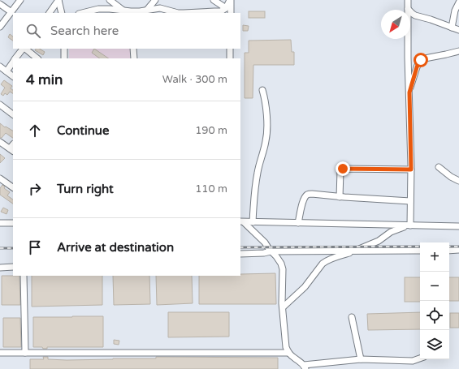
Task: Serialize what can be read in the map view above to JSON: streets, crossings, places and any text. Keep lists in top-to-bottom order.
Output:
{
  "north": "bottom left",
  "page": {
    "search": "Search here",
    "heading": ["4 min", "Walk · 300 m"],
    "list": [
      ["Continue", "190 m"],
      ["Turn right", "110 m"],
      "Arrive at destination"
    ],
    "map_buttons": ["+", "−"]
  }
}
